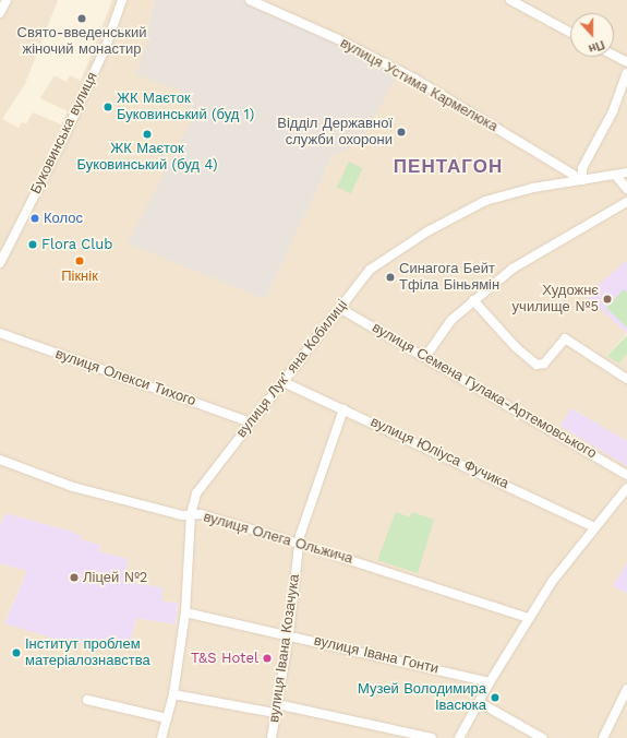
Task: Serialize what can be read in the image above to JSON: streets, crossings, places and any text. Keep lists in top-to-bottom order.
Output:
{
  "streets": {
    "street": [
      "вулиця Устима Кармелюка",
      "Буковинська вулиця",
      "вулиця Лукʼяна Кобилиці",
      "вулиця Олекси Тихого",
      "вулиця Семена Гулака-Артемовського",
      "вулиця Юліуса Фучика",
      "вулиця Олега Ольжича",
      "вулиця Івана Козачука",
      "вулиця Івана Гонти"
    ]
  },
  "crossings": [
    ["вулиця Устима Кармелюка", "вулиця Лукʼяна Кобилиці"],
    ["вулиця Лукʼяна Кобилиці", "вулиця Олекси Тихого"],
    ["вулиця Лукʼяна Кобилиці", "вулиця Семена Гулака-Артемовського"],
    ["вулиця Лукʼяна Кобилиці", "вулиця Юліуса Фучика"],
    ["вулиця Лукʼяна Кобилиці", "вулиця Олега Ольжича"],
    ["вулиця Лукʼяна Кобилиці", "вулиця Івана Гонти"],
    ["вулиця Юліуса Фучика", "вулиця Івана Козачука"],
    ["вулиця Олега Ольжича", "вулиця Івана Козачука"],
    ["вулиця Івана Козачука", "вулиця Івана Гонти"]
  ],
  "districts": ["ПЕНТАГОН"],
  "places": [
    "Свято-введенський жіночий монастир",
    "ЖК Маєток Буковинський (буд 1)",
    "Відділ Державної служби охорони",
    "ЖК Маєток Буковинський (буд 4)",
    "Колос",
    "Flora Club",
    "Пікнік",
    "Синагога Бейт Тфіла Біньямін",
    "Художнє училище №5",
    "Ліцей №2",
    "Інститут проблем матеріалознавства",
    "T&S Hotel",
    "Музей Володимира Івасюка"
  ],
  "north": "bottom"
}
